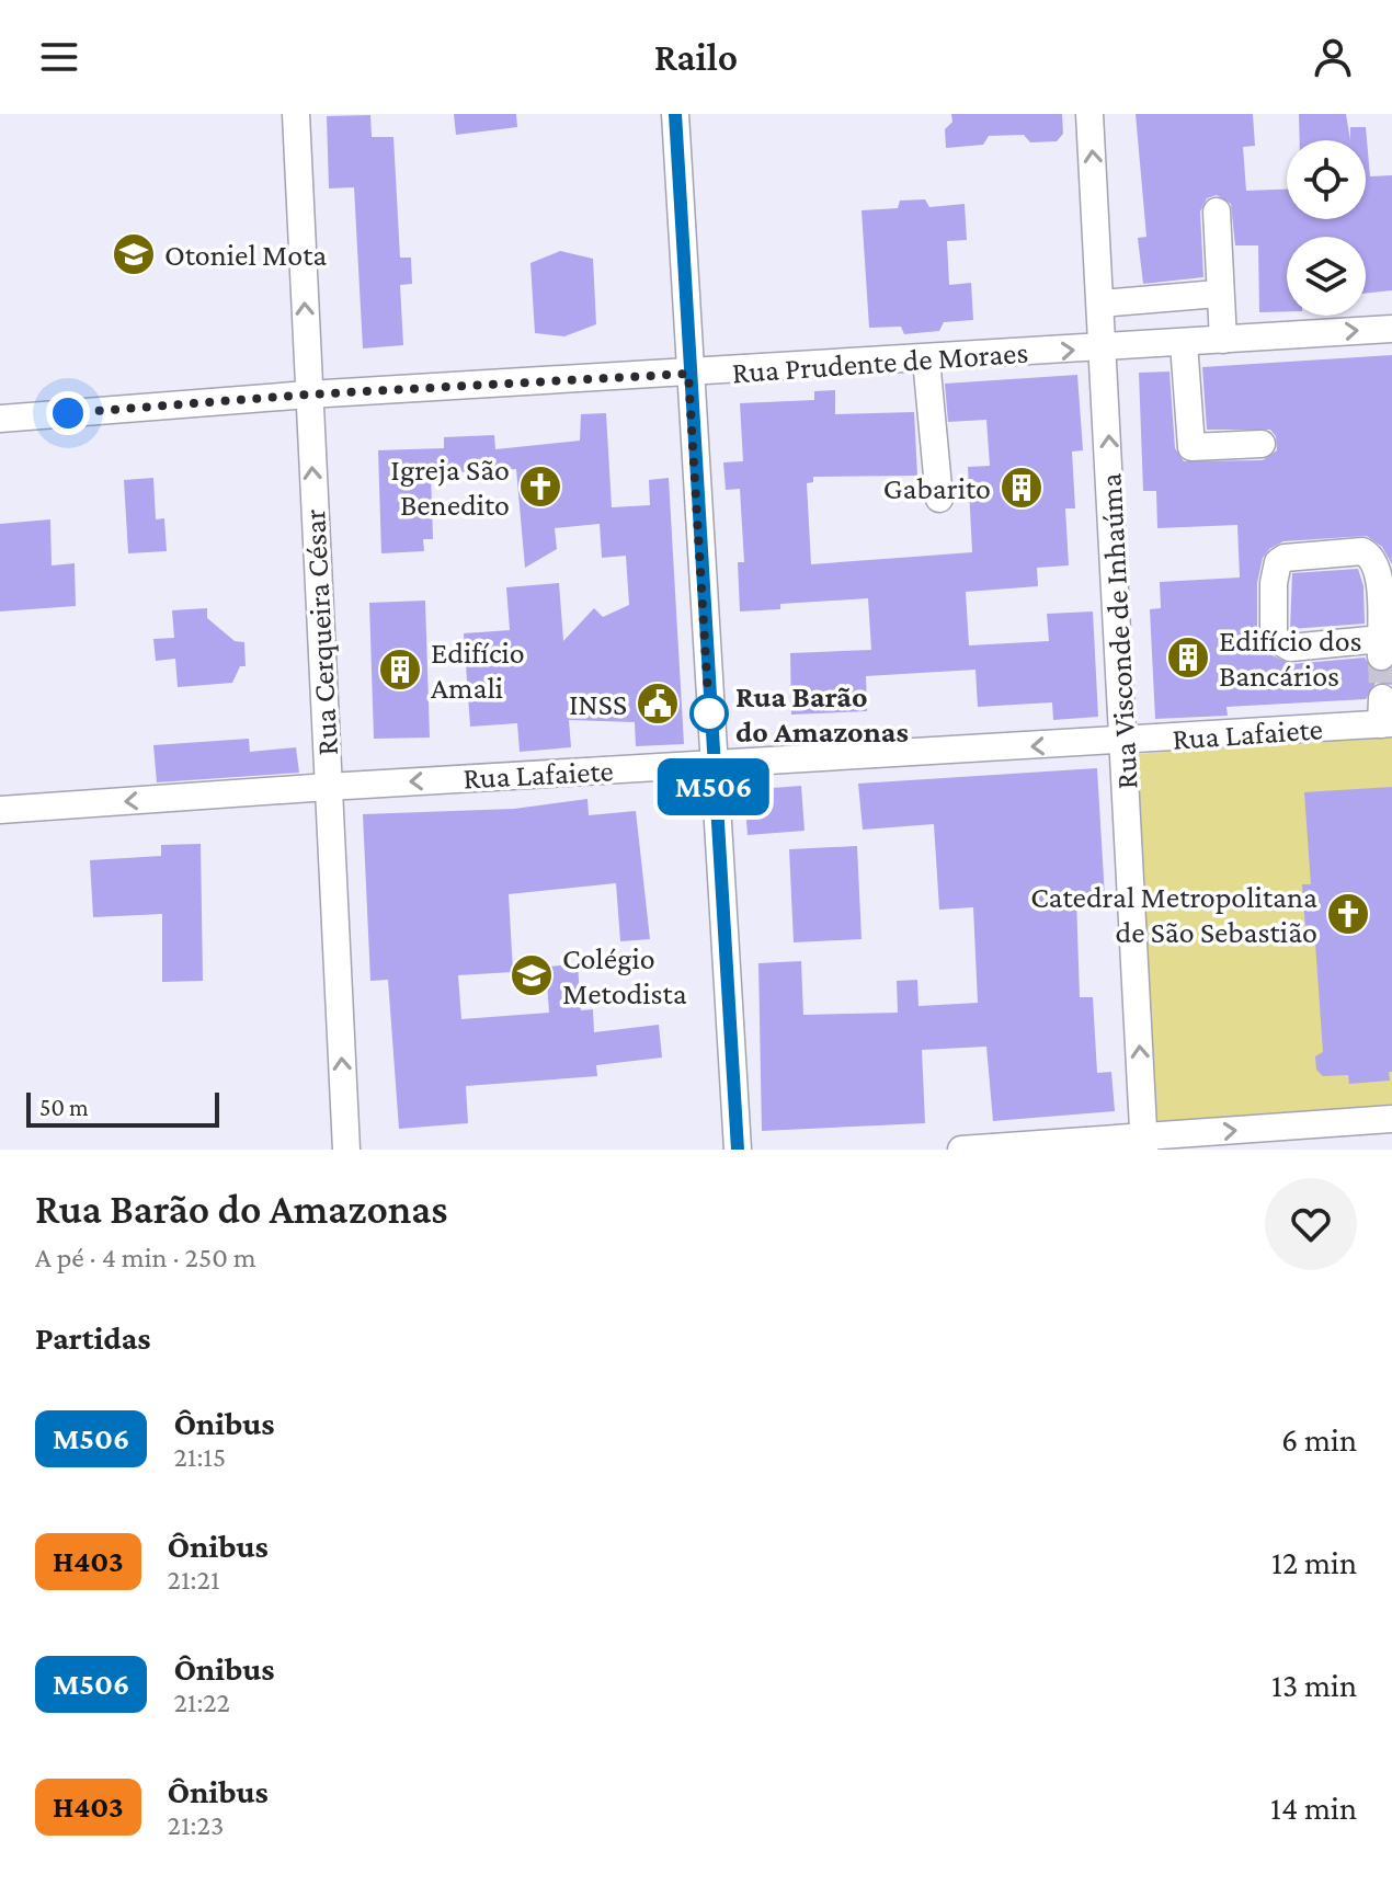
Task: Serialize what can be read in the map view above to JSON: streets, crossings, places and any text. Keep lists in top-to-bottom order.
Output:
{
  "streets": {
    "street": [
      "Rua Prudente de Moraes",
      "Rua Visconde de Inhaúma",
      "Rua Cerqueira César",
      "Rua Lafaiete"
    ]
  },
  "crossings": [
    ["Rua Prudente de Moraes", "Rua Visconde de Inhaúma"],
    ["Rua Prudente de Moraes", "Rua Cerqueira César"],
    ["Rua Visconde de Inhaúma", "Rua Lafaiete"],
    ["Rua Cerqueira César", "Rua Lafaiete"]
  ],
  "one_way": ["Rua Visconde de Inhaúma", "Rua Cerqueira César", "Rua Lafaiete"],
  "places": {
    "school or university": ["Otoniel Mota", "Colégio Metodista"],
    "church": ["Igreja São Benedito", "Catedral Metropolitana de São Sebastião"],
    "building": ["Gabarito", "Edifício dos Bancários", "Edifício Amali"],
    "public building": ["INSS"],
    "other": ["Rua Barão do Amazonas"]
  },
  "lines": ["bus line M506"],
  "scale_bar": "50 m",
  "page": {
    "header": "Railo",
    "on_map": "M506",
    "scale": "50 m",
    "heading": [
      ["Rua Barão do Amazonas", "A pé · 4 min · 250 m"],
      "Partidas"
    ],
    "list": [
      {
        "mark": "M506",
        "name": "Ônibus",
        "note": "21:15",
        "value": "6 min"
      },
      {
        "mark": "H403",
        "name": "Ônibus",
        "note": "21:21",
        "value": "12 min"
      },
      {
        "mark": "M506",
        "name": "Ônibus",
        "note": "21:22",
        "value": "13 min"
      },
      {
        "mark": "H403",
        "name": "Ônibus",
        "note": "21:23",
        "value": "14 min"
      }
    ]
  }
}
